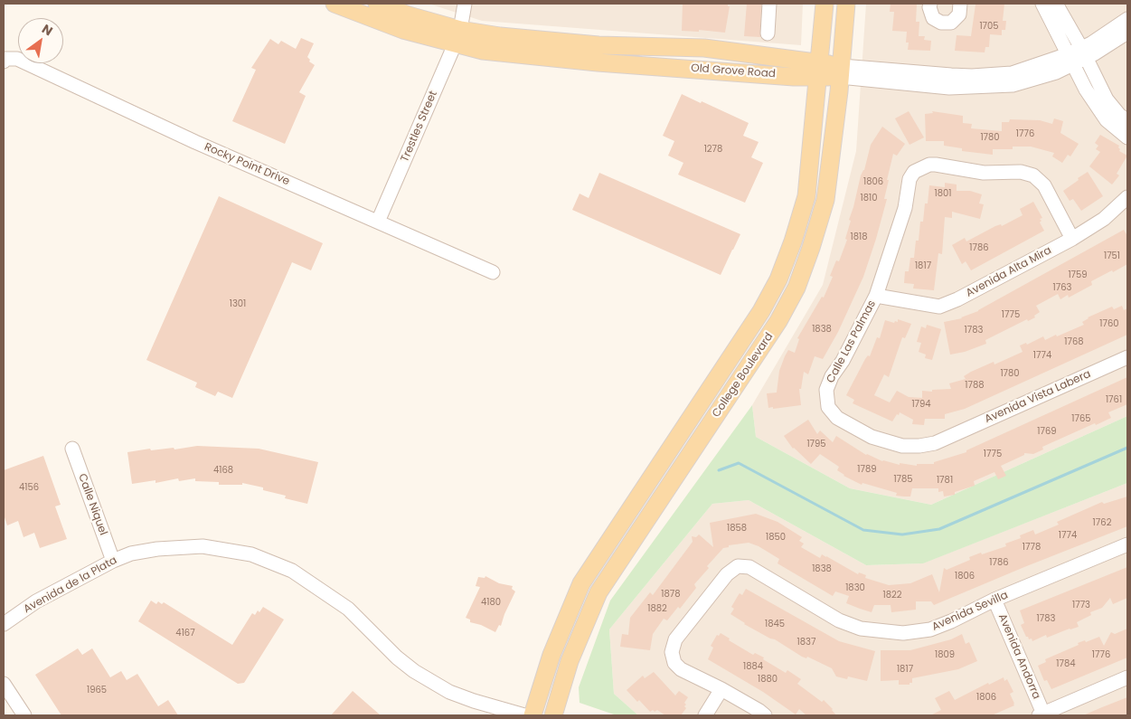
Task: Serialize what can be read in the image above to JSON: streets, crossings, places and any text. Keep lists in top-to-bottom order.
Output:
{
  "streets": {
    "main road": ["Old Grove Road", "College Boulevard"],
    "street": [
      "Trestles Street",
      "Rocky Point Drive",
      "Avenida Alta Mira",
      "Calle Las Palmas",
      "Avenida Vista Labera",
      "Calle Niquel",
      "Avenida de la Plata",
      "Avenida Sevilla",
      "Avenida Andorra"
    ]
  },
  "crossings": [
    ["Old Grove Road", "Trestles Street"],
    ["Old Grove Road", "College Boulevard"],
    ["Trestles Street", "Rocky Point Drive"],
    ["Avenida Alta Mira", "Calle Las Palmas"],
    ["Calle Las Palmas", "Avenida Vista Labera"],
    ["Calle Niquel", "Avenida de la Plata"],
    ["Avenida Sevilla", "Avenida Andorra"]
  ],
  "house_numbers": [
    "1705",
    "1776",
    "1780",
    "1278",
    "1806",
    "1801",
    "1810",
    "1818",
    "1786",
    "1751",
    "1817",
    "1759",
    "1763",
    "1301",
    "1775",
    "1760",
    "1838",
    "1783",
    "1768",
    "1774",
    "1780",
    "1788",
    "1761",
    "1794",
    "1765",
    "1769",
    "1795",
    "1775",
    "1789",
    "4168",
    "1785",
    "1781",
    "4156",
    "1762",
    "1858",
    "1774",
    "1850",
    "1778",
    "1786",
    "1838",
    "1806",
    "1830",
    "1878",
    "1822",
    "4180",
    "1773",
    "1882",
    "1783",
    "1845",
    "4167",
    "1837",
    "1809",
    "1776",
    "1784",
    "1884",
    "1817",
    "1880",
    "1965",
    "1806"
  ],
  "north": "top right"
}
